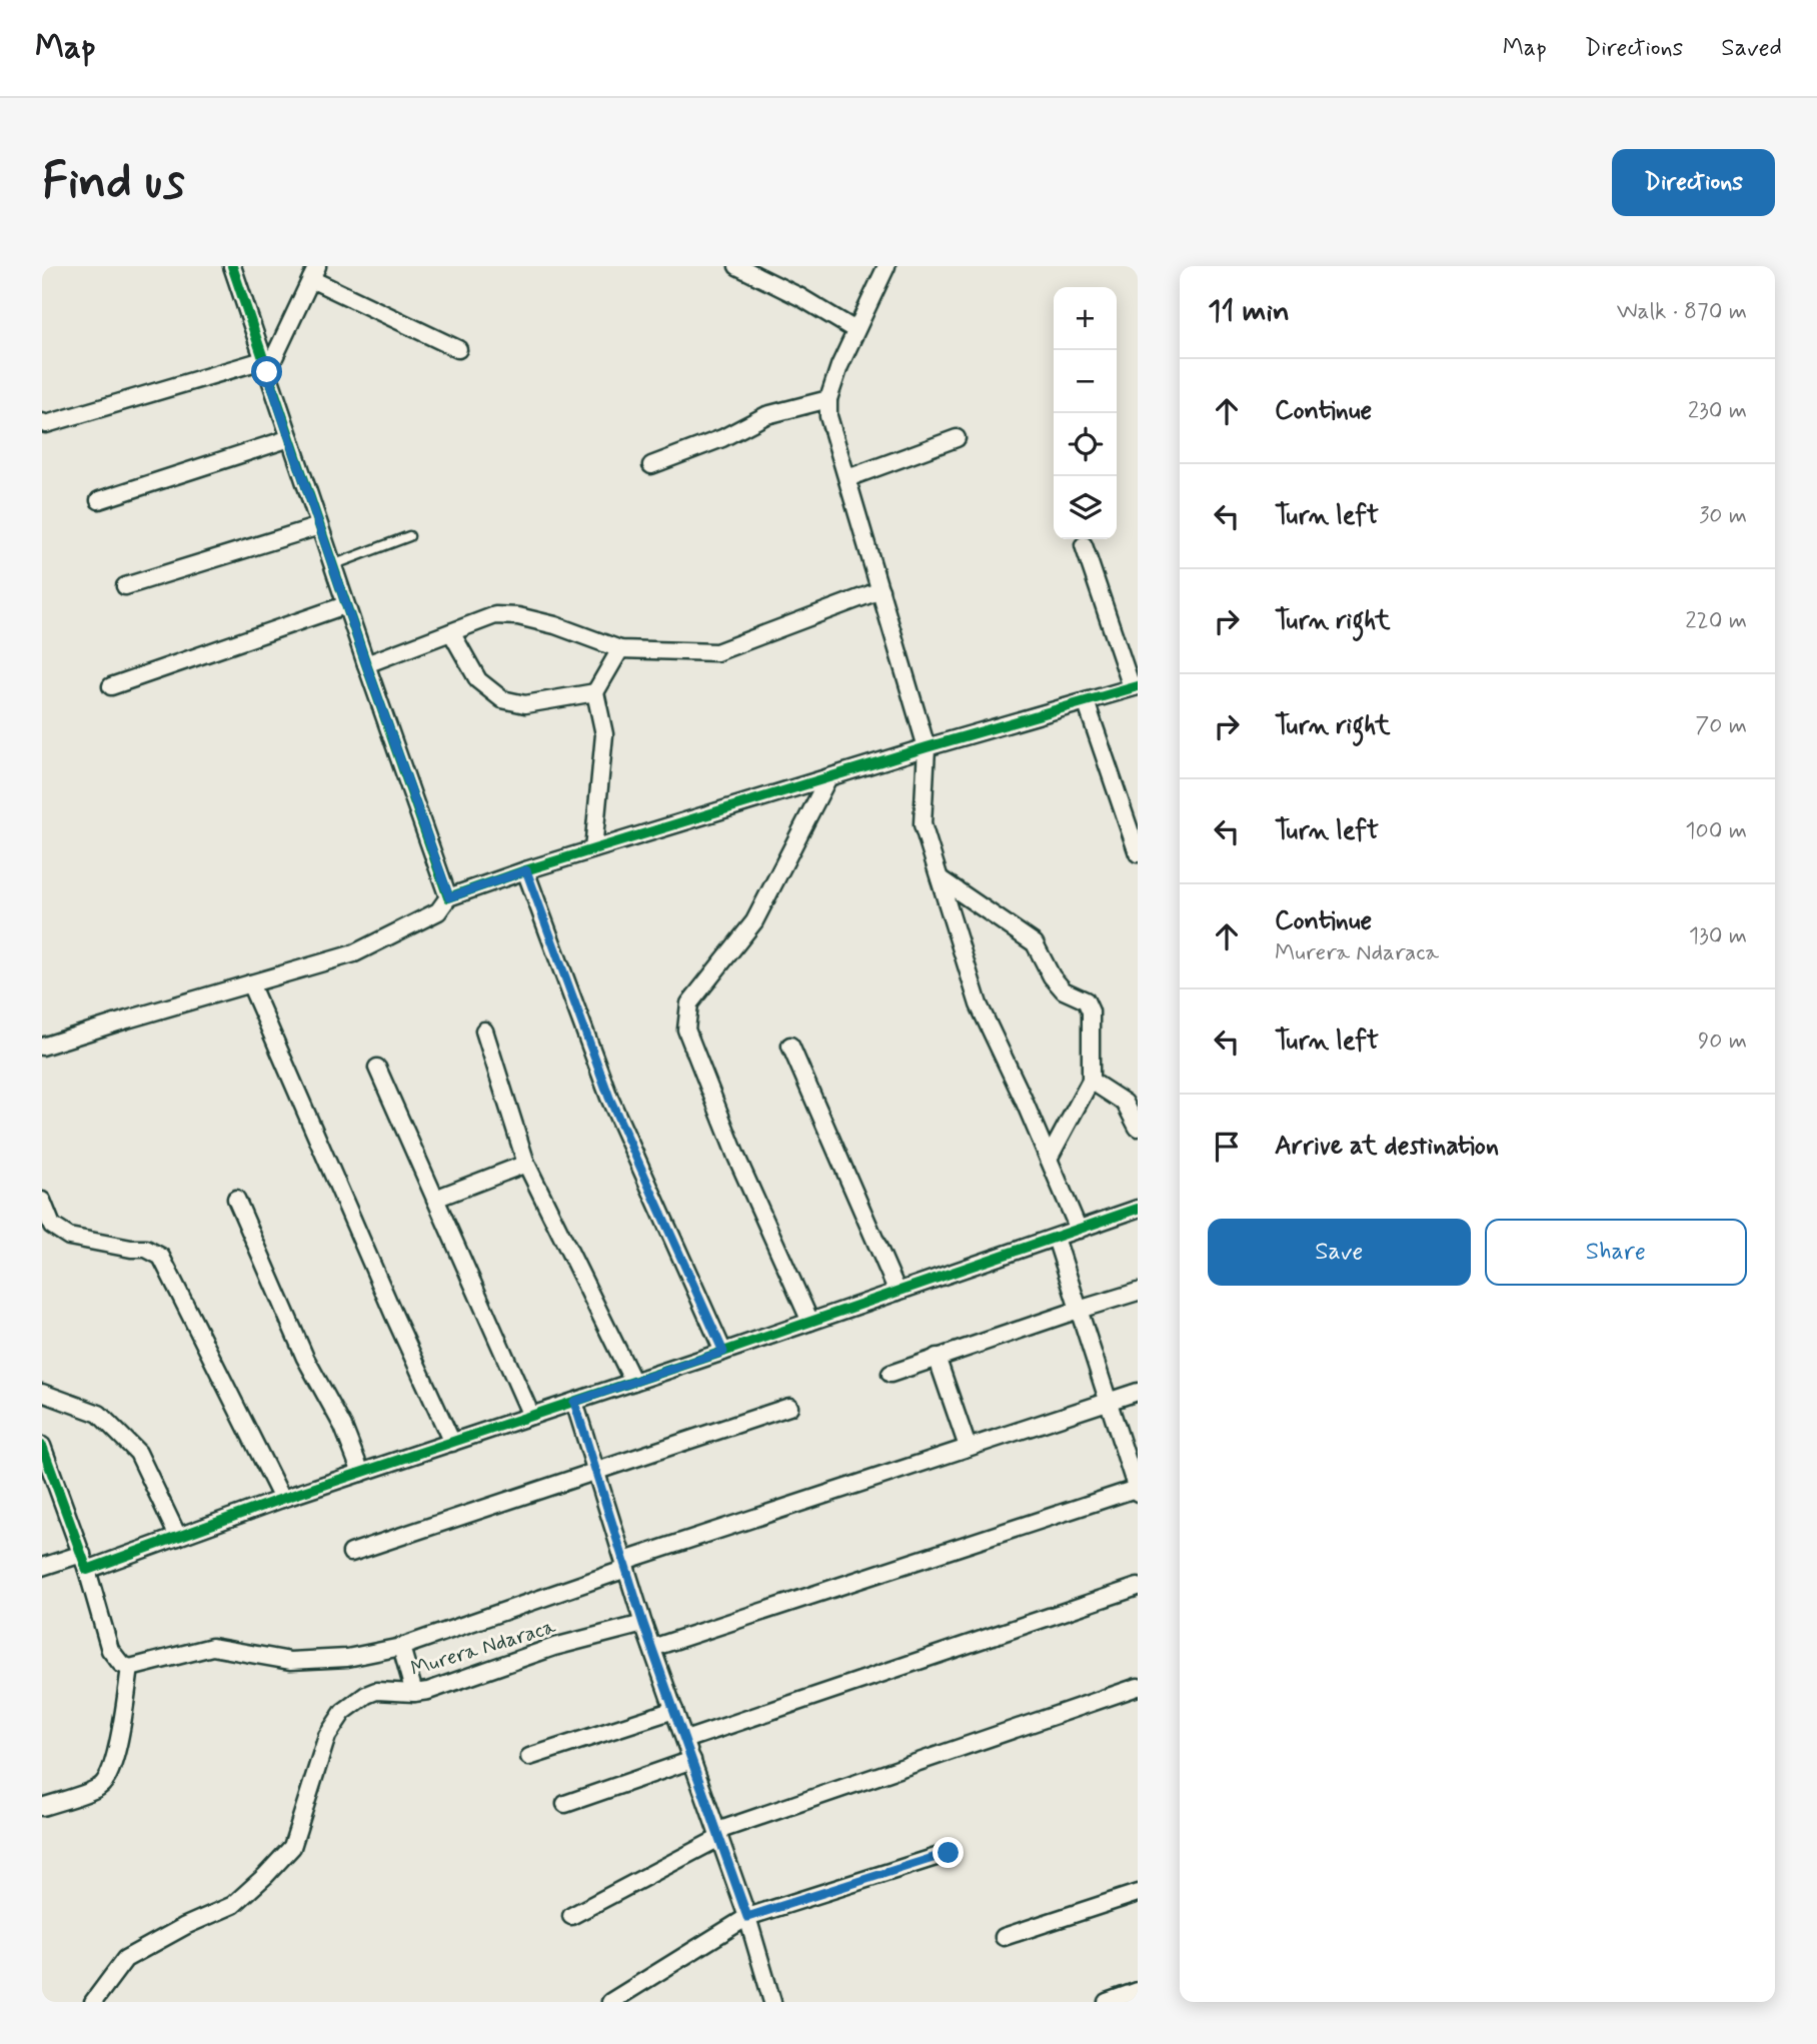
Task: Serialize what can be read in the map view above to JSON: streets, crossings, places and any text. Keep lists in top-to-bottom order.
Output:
{
  "streets": {
    "street": ["Murera Ndaraca"]
  },
  "page": {
    "header": "Map",
    "nav": ["Map", "Directions", "Saved"],
    "buttons": [
      "Directions",
      ["Save", "Share"]
    ],
    "title": "Find us",
    "heading": ["11 min", "Walk · 870 m"],
    "map_buttons": ["+", "−"],
    "list": [
      ["Continue", "230 m"],
      ["Turn left", "30 m"],
      ["Turn right", "220 m"],
      ["Turn right", "70 m"],
      ["Turn left", "100 m"],
      ["Continue", "Murera Ndaraca", "130 m"],
      ["Turn left", "90 m"],
      "Arrive at destination"
    ]
  }
}
